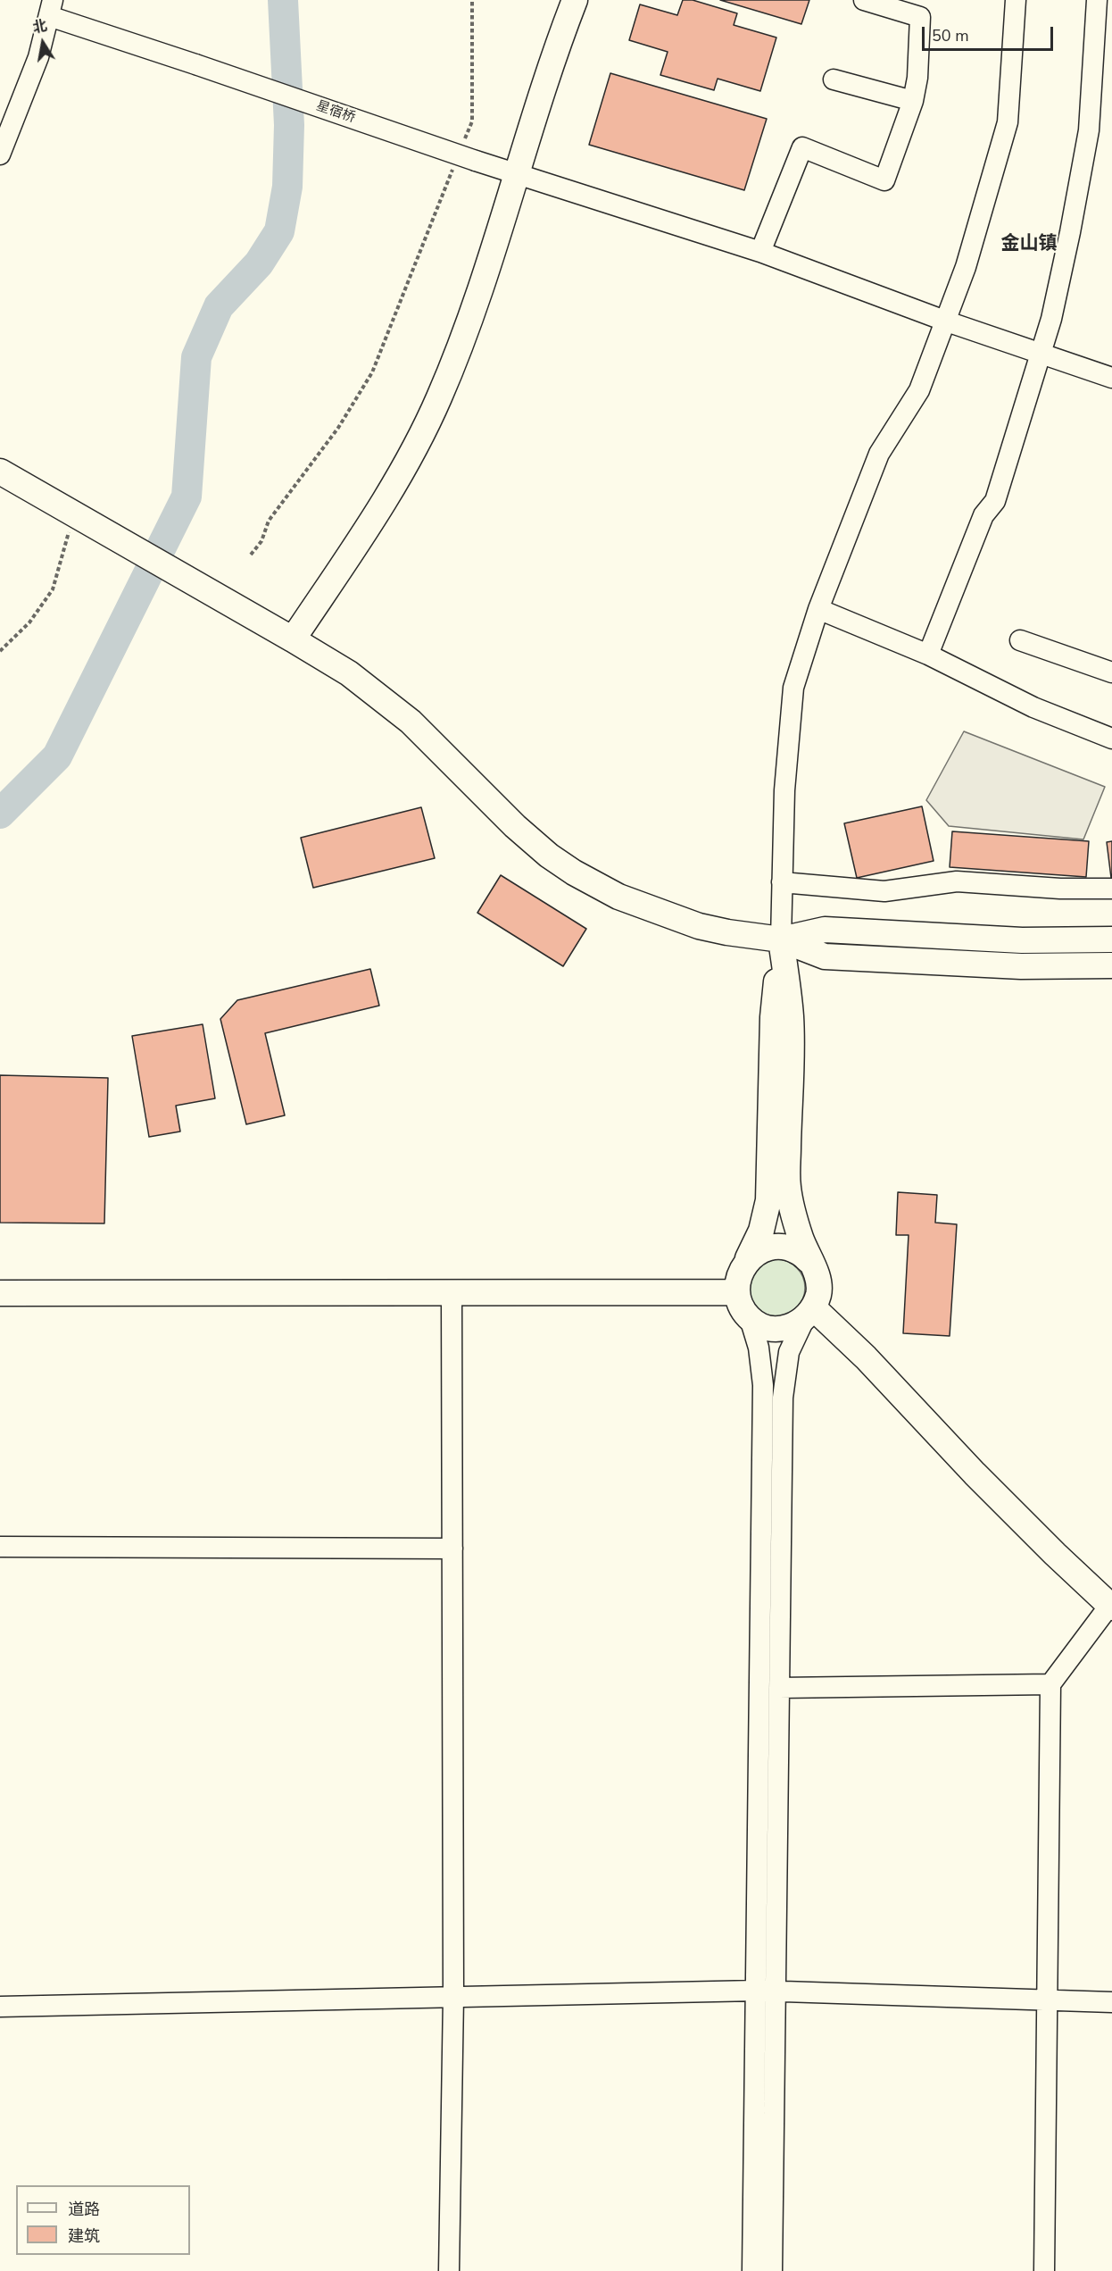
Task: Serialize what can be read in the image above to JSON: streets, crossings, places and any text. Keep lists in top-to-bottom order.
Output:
{
  "streets": {
    "street": ["星宿桥"]
  },
  "districts": ["金山镇"],
  "legend": ["道路", "建筑"],
  "scale_bar": "50 m",
  "north": "top"
}
